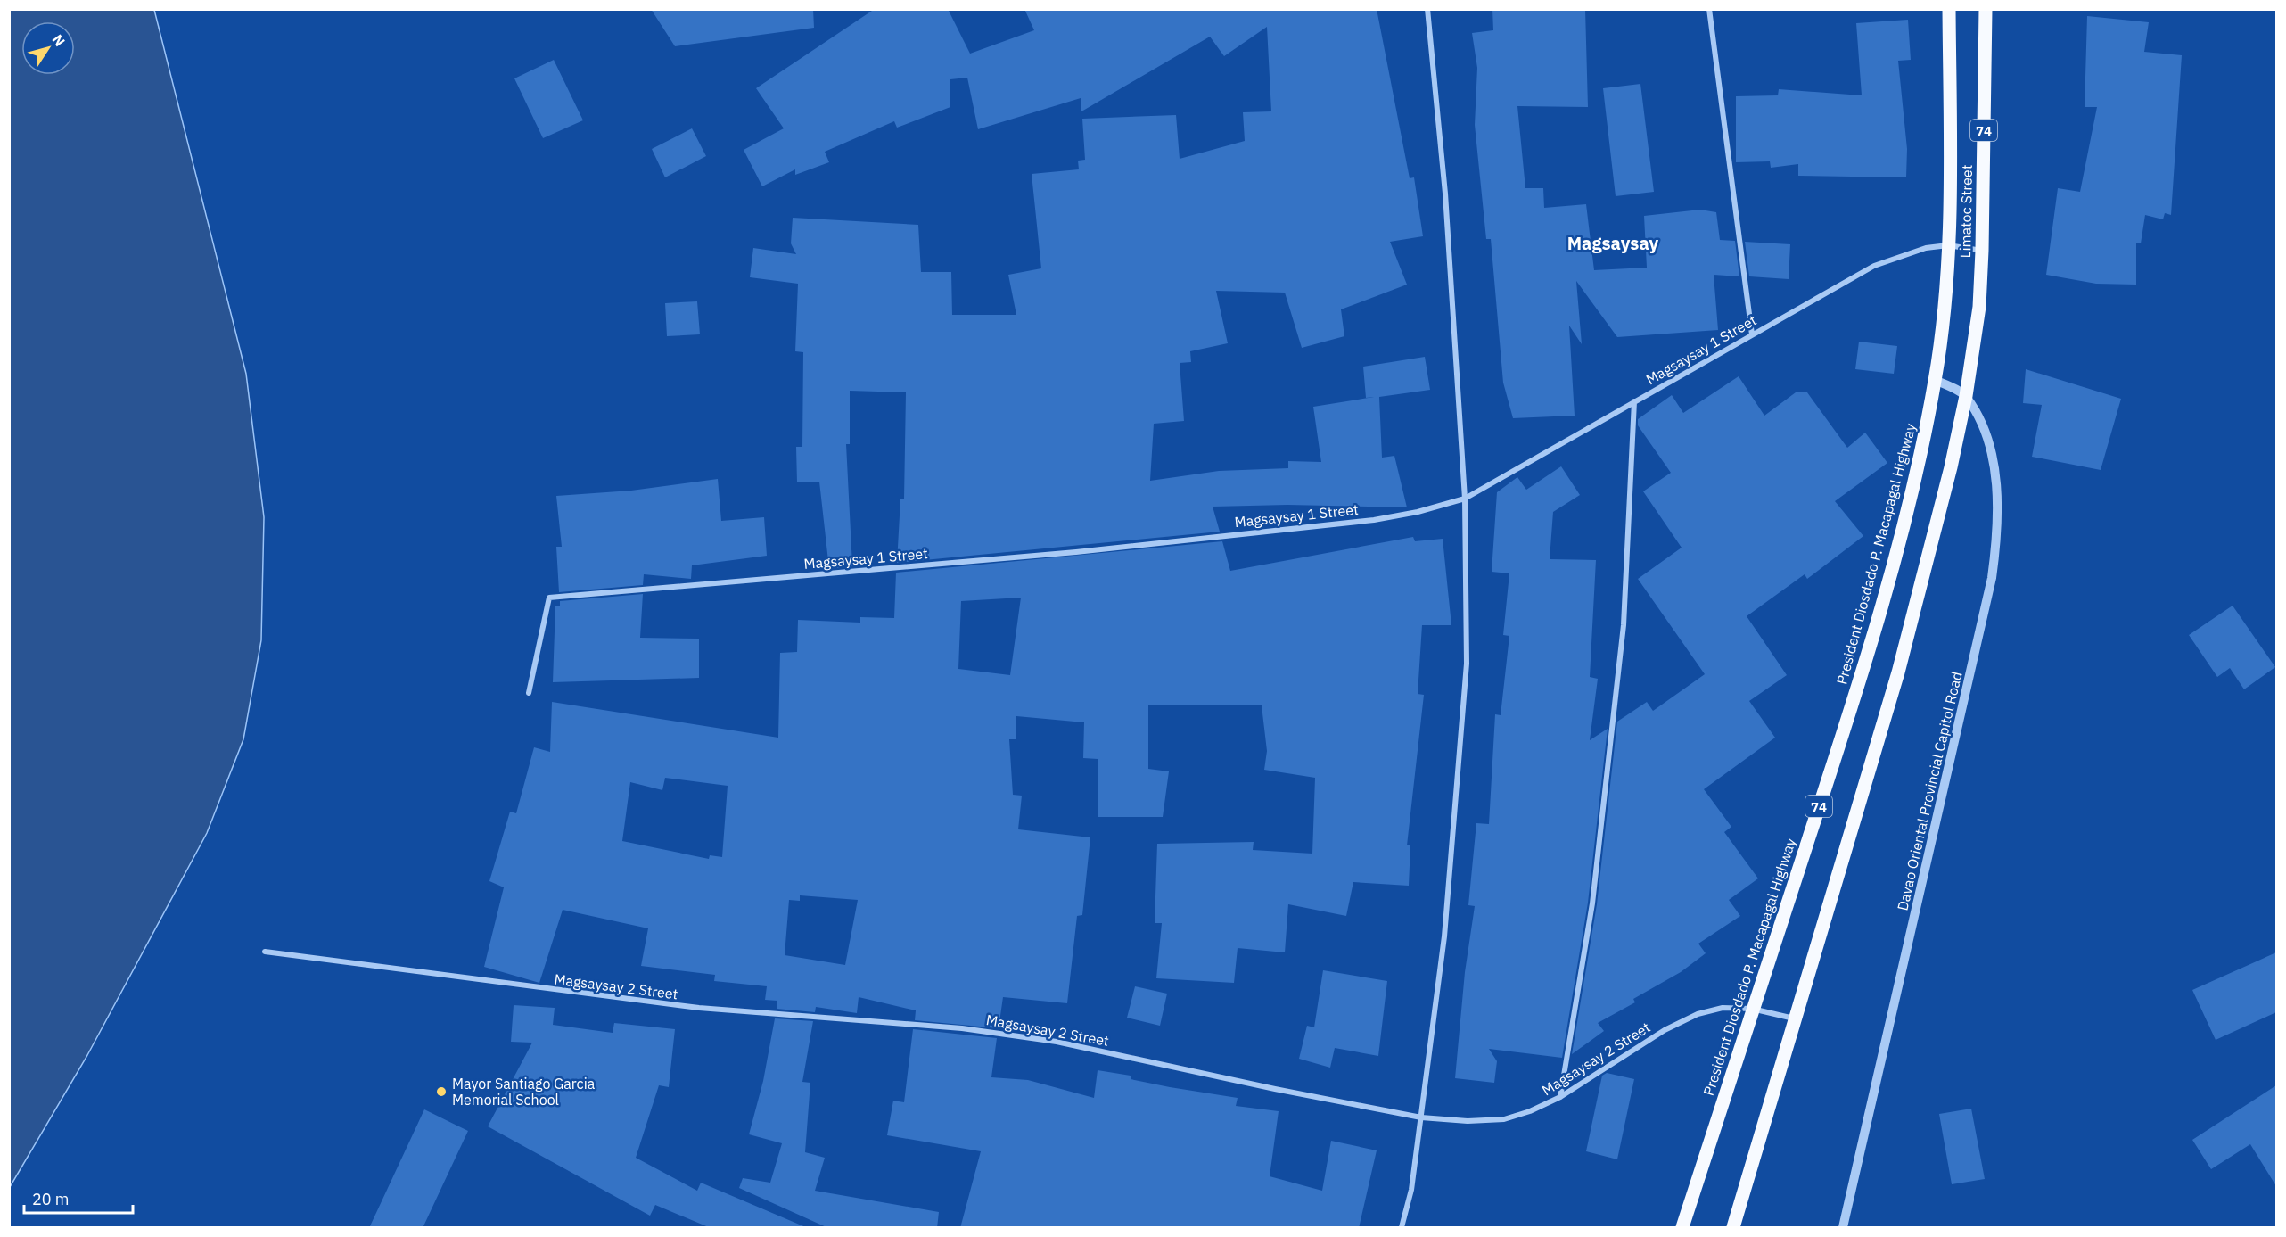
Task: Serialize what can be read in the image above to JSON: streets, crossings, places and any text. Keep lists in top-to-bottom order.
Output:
{
  "streets": {
    "main road": ["74", "Limatoc Street", "President Diosdado P. Macapagal Highway"],
    "street": ["Magsaysay 1 Street", "Davao Oriental Provincial Capitol Road", "Magsaysay 2 Street"]
  },
  "crossings": [
    ["74", "Limatoc Street"],
    ["74", "Davao Oriental Provincial Capitol Road"],
    ["74", "Magsaysay 2 Street"],
    ["Limatoc Street", "Magsaysay 1 Street"],
    ["Limatoc Street", "President Diosdado P. Macapagal Highway"],
    ["Limatoc Street", "Davao Oriental Provincial Capitol Road"],
    ["President Diosdado P. Macapagal Highway", "Magsaysay 2 Street"]
  ],
  "districts": ["Magsaysay"],
  "places": ["Mayor Santiago Garcia Memorial School"],
  "scale_bar": "20 m",
  "north": "top right"
}
